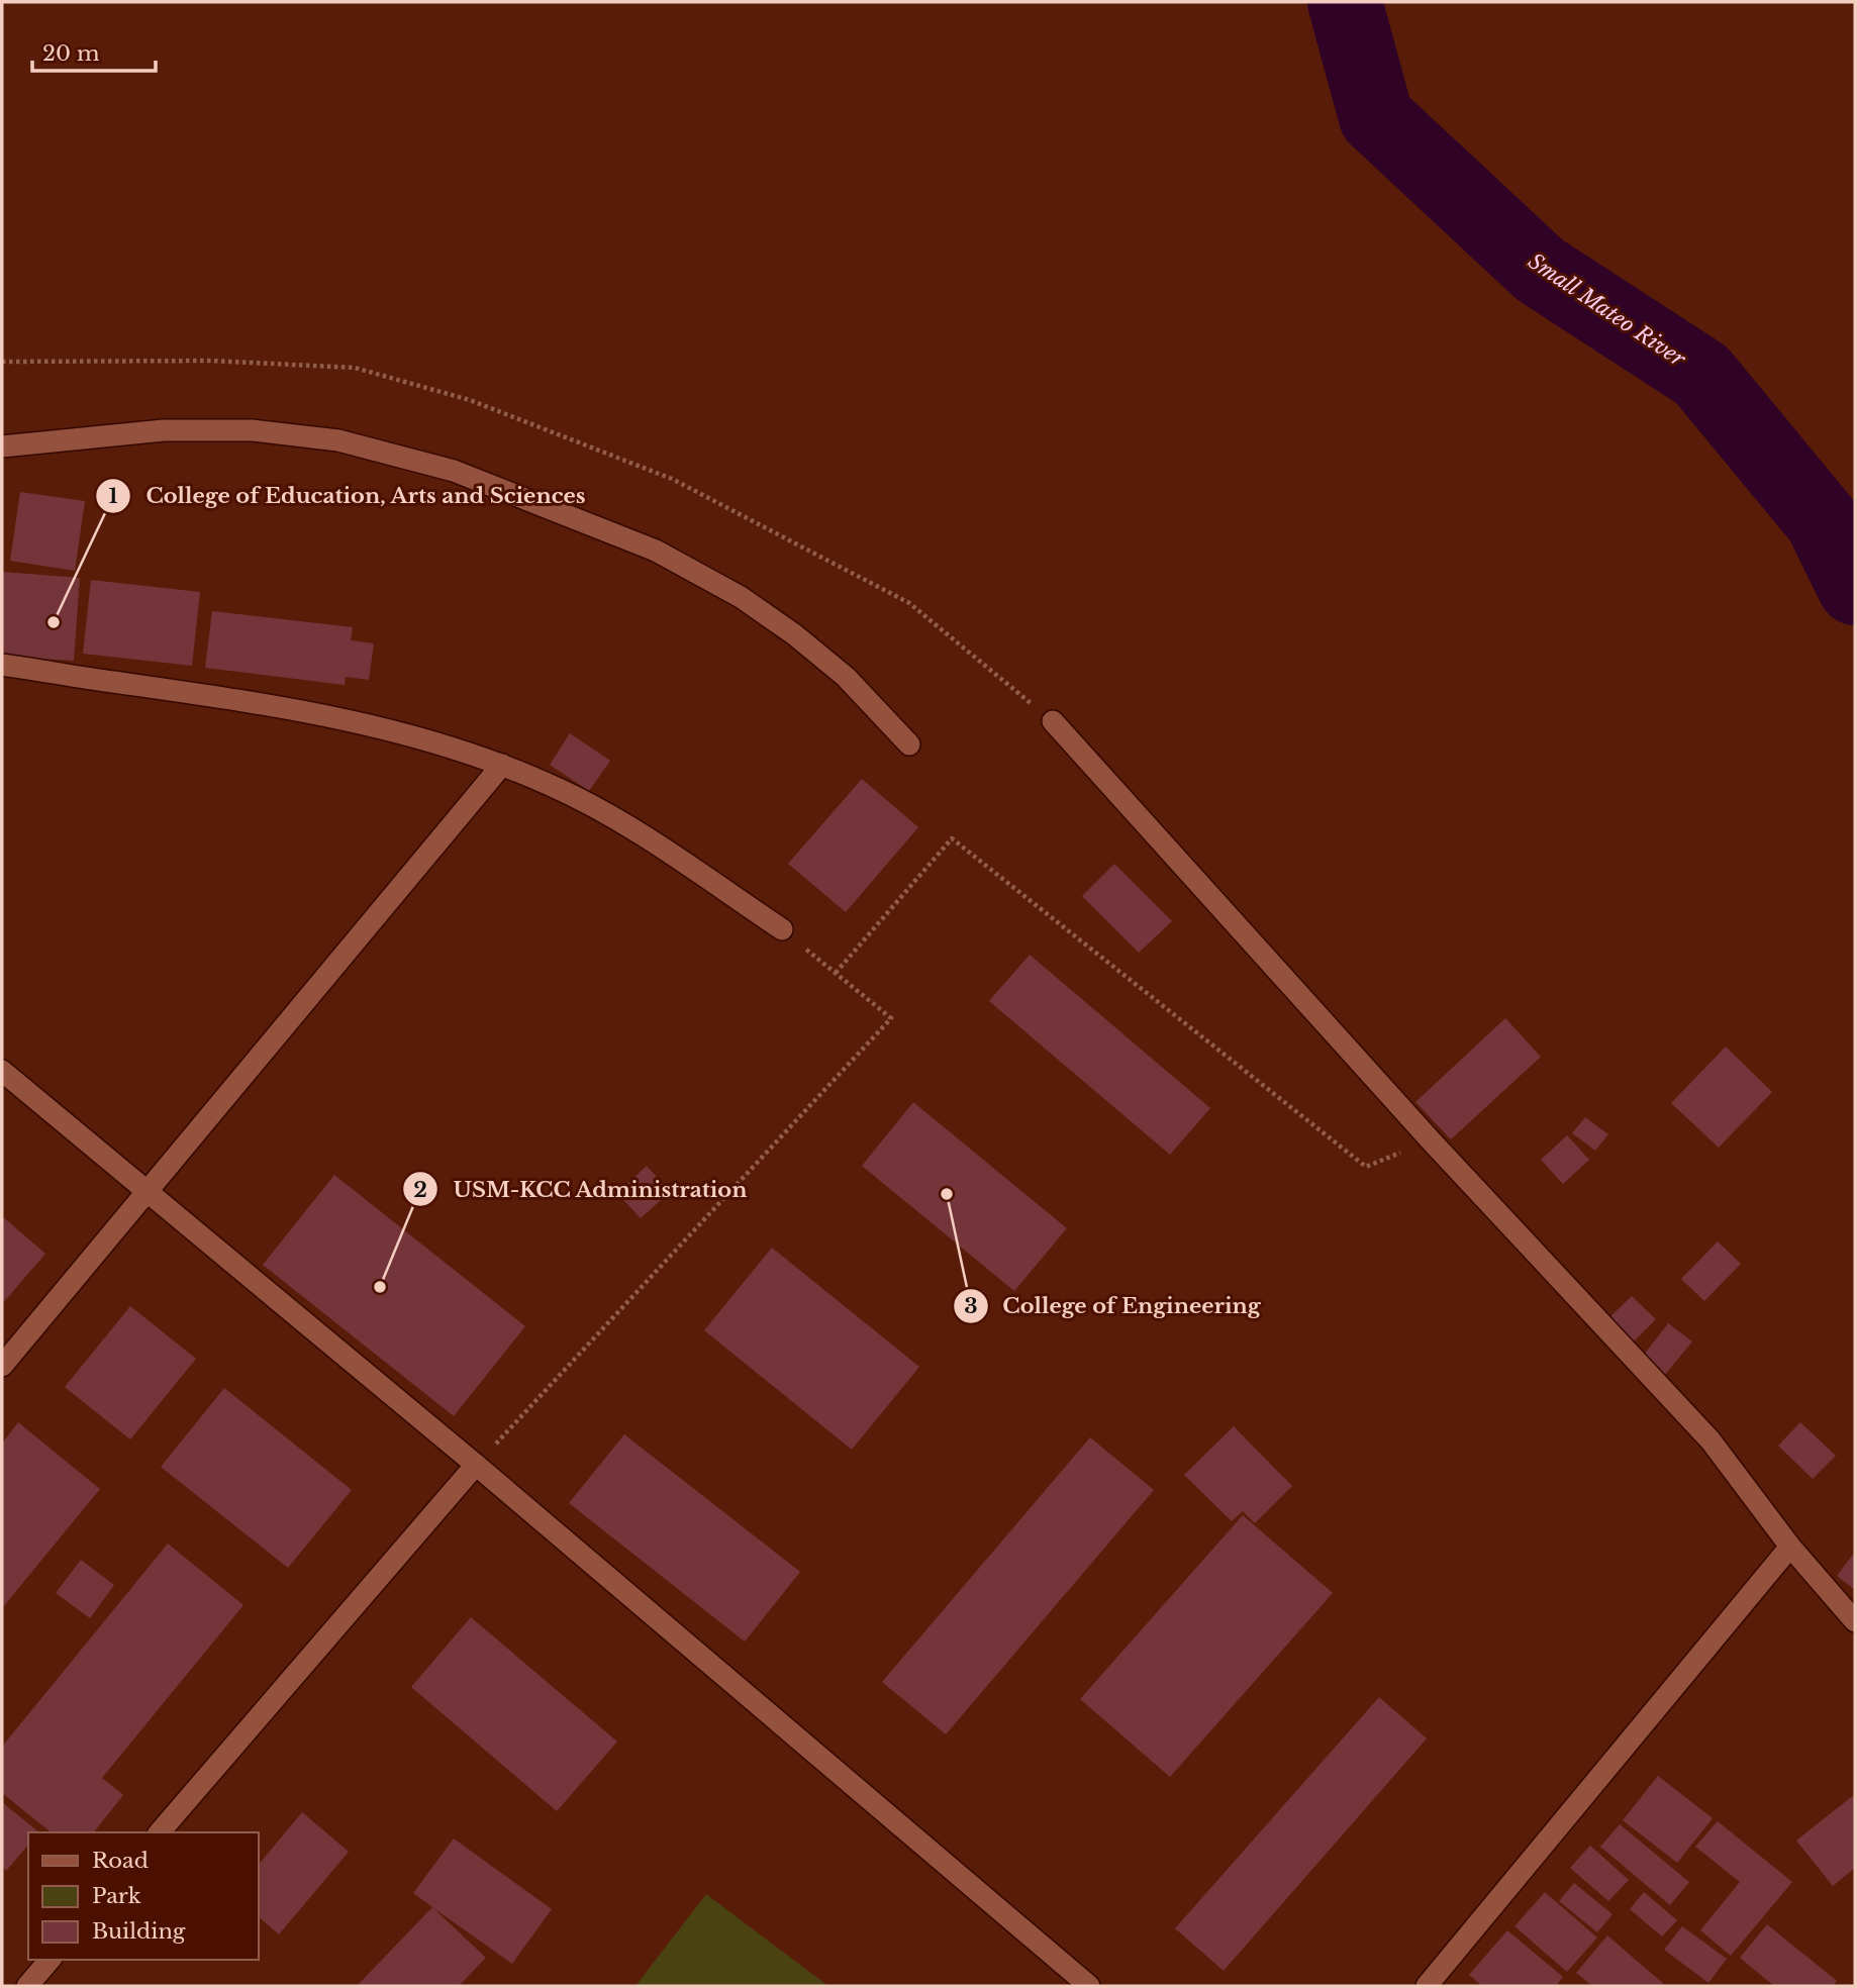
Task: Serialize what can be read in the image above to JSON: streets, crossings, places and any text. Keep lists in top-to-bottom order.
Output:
{
  "water": ["Small Mateo River"],
  "places": ["College of Education, Arts and Sciences", "College of Engineering", "USM-KCC Administration"],
  "legend": ["Road", "Park", "Building"],
  "scale_bar": "20 m"
}
